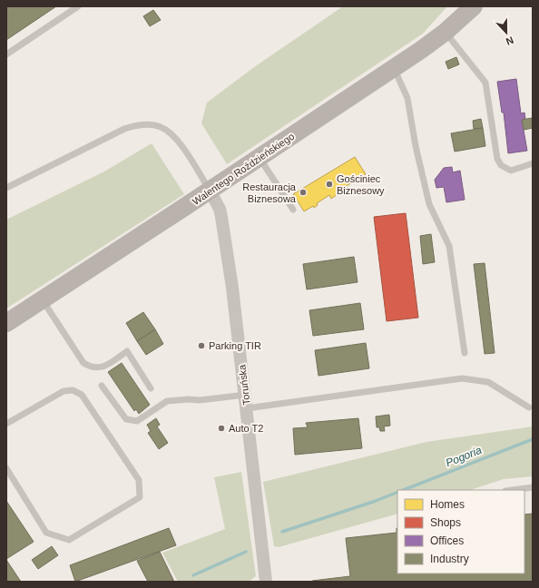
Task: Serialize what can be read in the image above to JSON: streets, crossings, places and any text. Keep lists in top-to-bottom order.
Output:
{
  "streets": {
    "street": ["Walentego Roździeńskiego", "Toruńska"]
  },
  "crossings": [
    ["Walentego Roździeńskiego", "Toruńska"]
  ],
  "water": ["Pogoria"],
  "places": [
    "Gościniec Biznesowy",
    "Restauracja Biznesowa",
    "Parking TIR",
    "Auto T2"
  ],
  "legend": [
    "Homes",
    "Shops",
    "Offices",
    "Industry"
  ],
  "north": "bottom"
}
